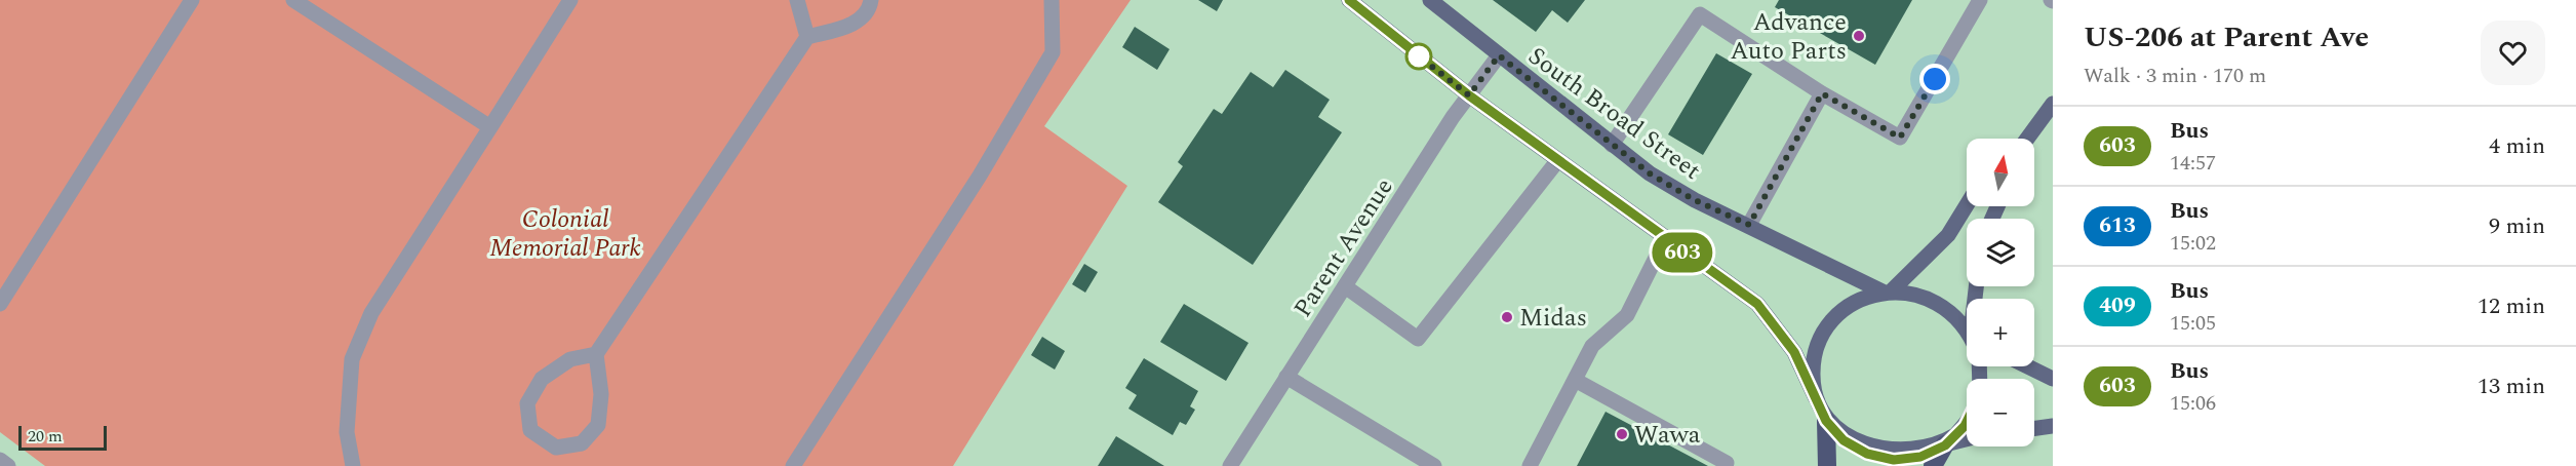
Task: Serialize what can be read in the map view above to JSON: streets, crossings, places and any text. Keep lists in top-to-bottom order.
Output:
{
  "streets": {
    "main road": ["South Broad Street"],
    "street": ["Parent Avenue"]
  },
  "crossings": [
    ["South Broad Street", "Parent Avenue"]
  ],
  "parks": ["Colonial Memorial Park"],
  "places": ["Advance Auto Parts", "Midas", "Wawa"],
  "lines": ["bus line 603"],
  "scale_bar": "20 m",
  "north": "top",
  "page": {
    "on_map": "603",
    "heading": ["US-206 at Parent Ave", "Walk · 3 min · 170 m"],
    "list": [
      {
        "mark": "603",
        "name": "Bus",
        "note": "14:57",
        "value": "4 min"
      },
      {
        "mark": "613",
        "name": "Bus",
        "note": "15:02",
        "value": "9 min"
      },
      {
        "mark": "409",
        "name": "Bus",
        "note": "15:05",
        "value": "12 min"
      },
      {
        "mark": "603",
        "name": "Bus",
        "note": "15:06",
        "value": "13 min"
      }
    ],
    "map_buttons": ["+", "−"],
    "scale": "20 m"
  }
}
